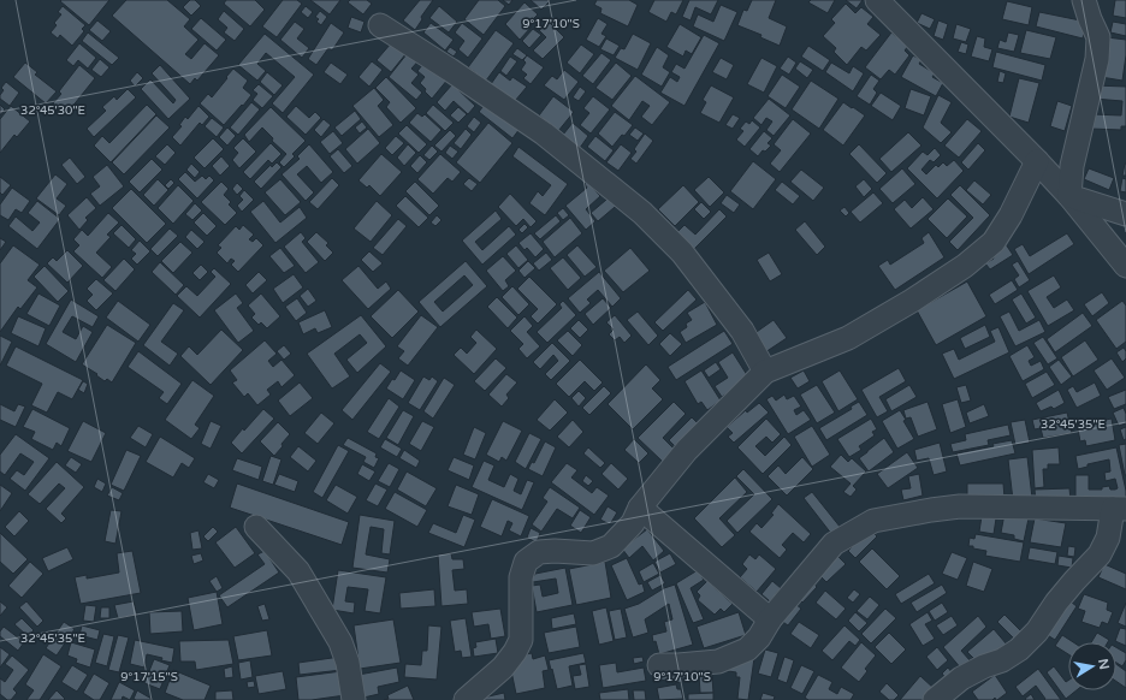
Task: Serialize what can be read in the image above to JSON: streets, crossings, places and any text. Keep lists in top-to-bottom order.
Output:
{
  "north": "right",
  "coordinates": [
    "9°17'10\"S",
    "32°45'30\"E",
    "32°45'35\"E",
    "9°17'15\"S"
  ]
}
